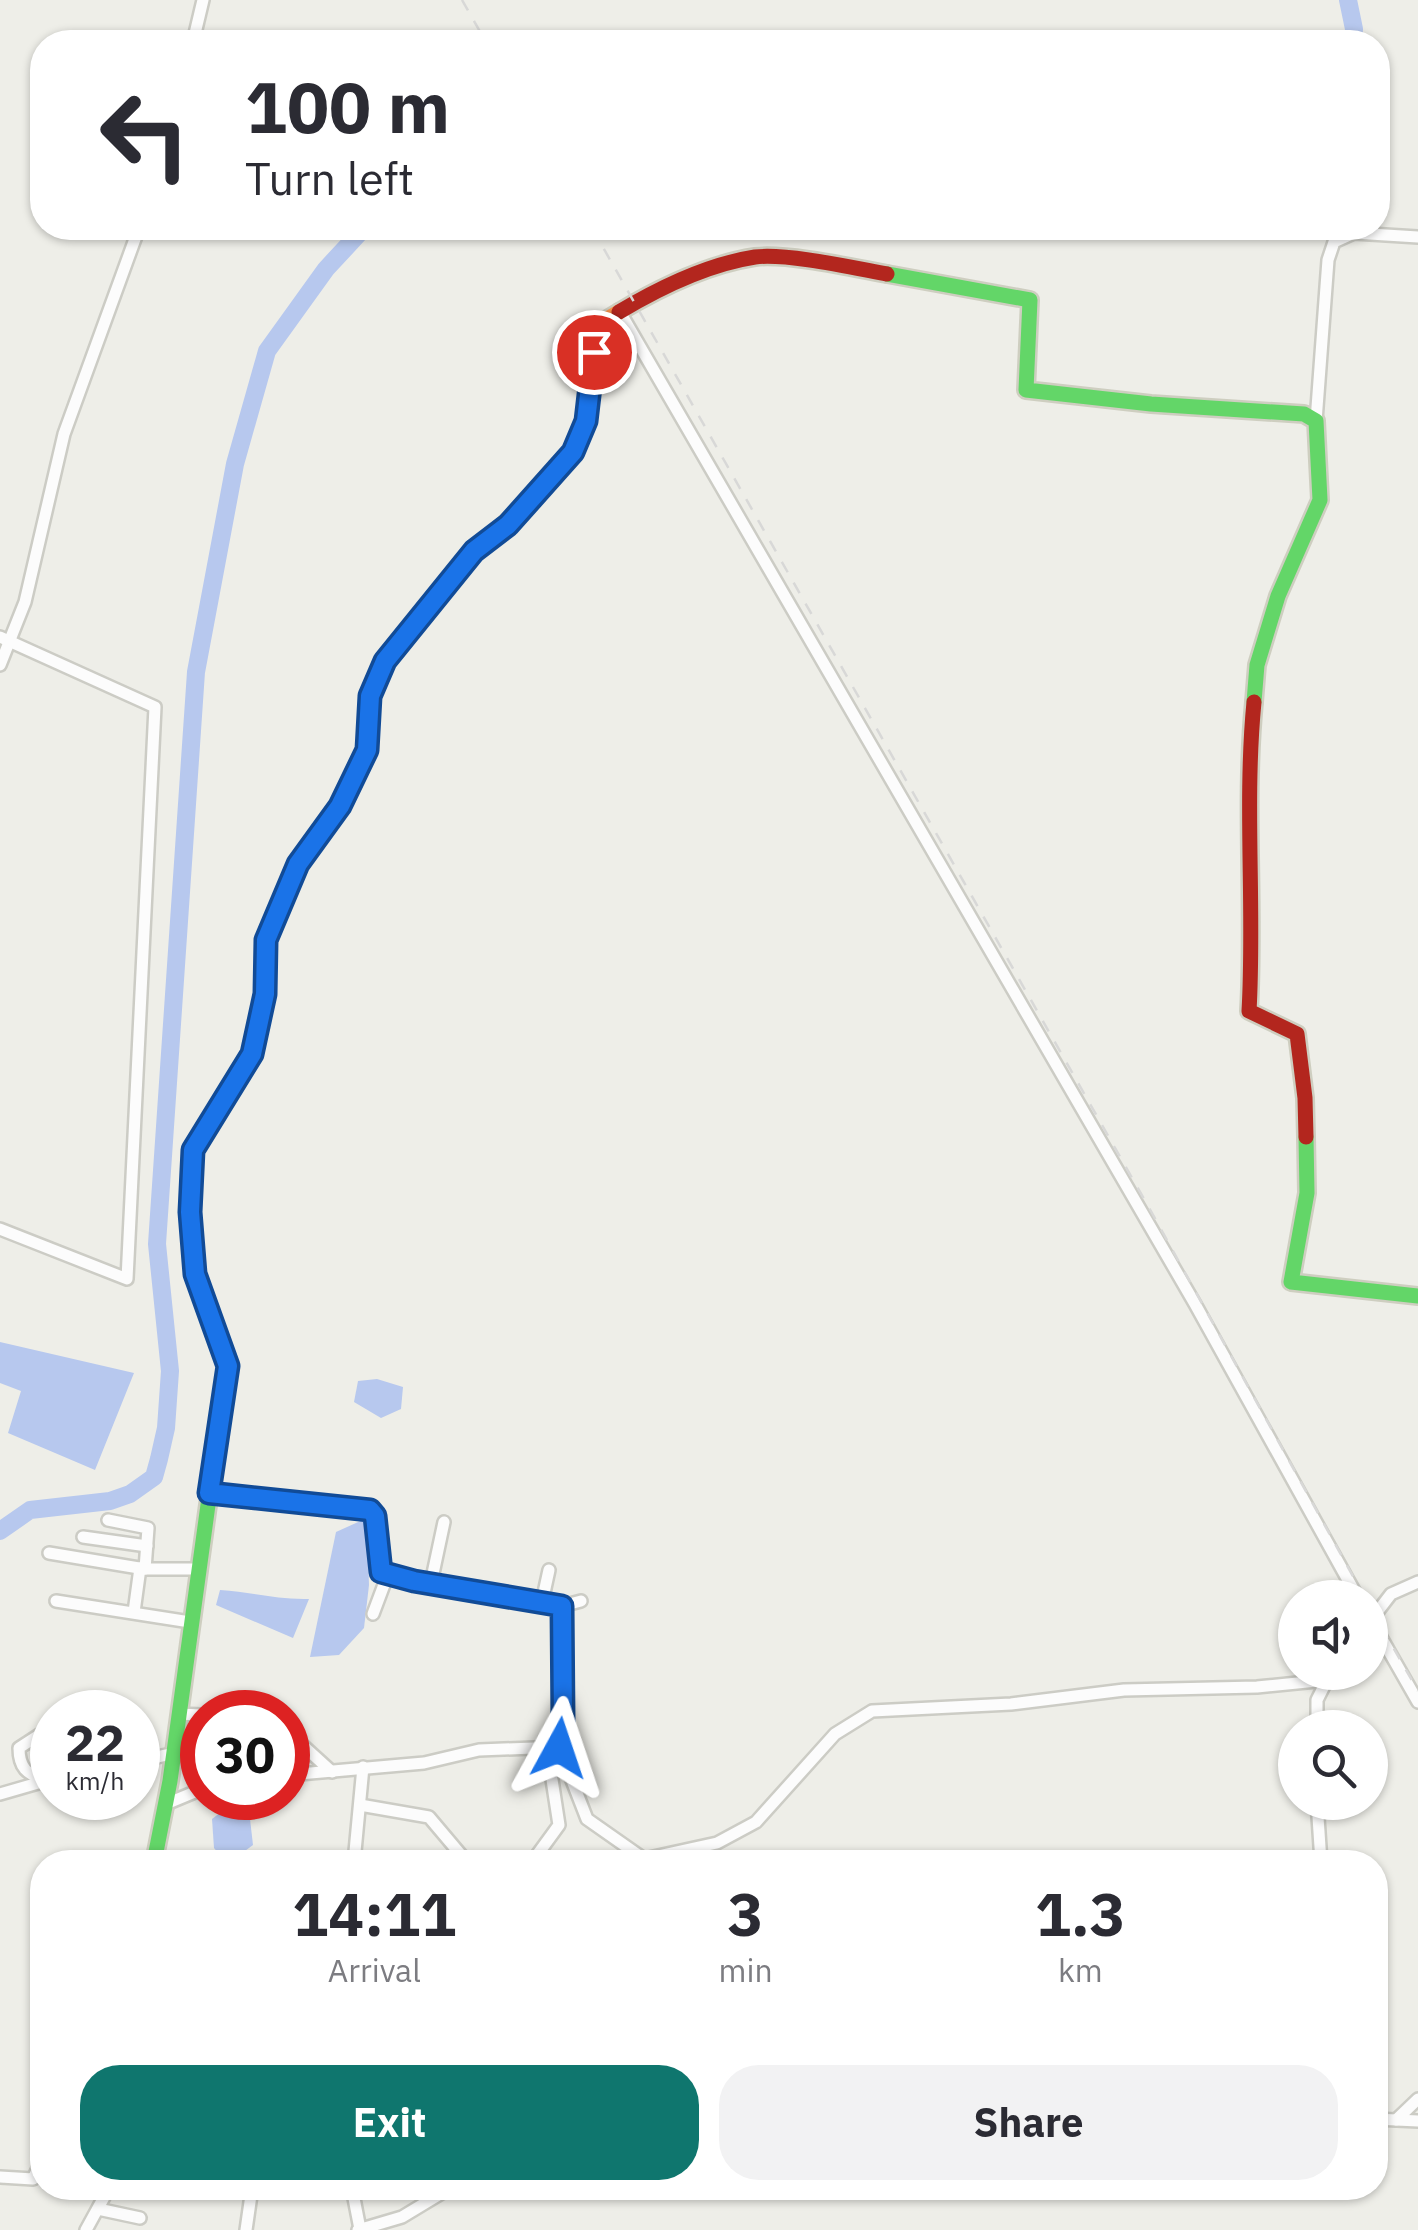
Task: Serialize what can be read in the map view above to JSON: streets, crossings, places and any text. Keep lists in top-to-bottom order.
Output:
{
  "page": {
    "turn": ["100 m", "Turn left"],
    "speed": "22 km/h",
    "limit": "30",
    "eta": [
      "14:11",
      "Arrival",
      "3",
      "min",
      "1.3",
      "km"
    ],
    "buttons": ["Exit", "Share"]
  }
}
